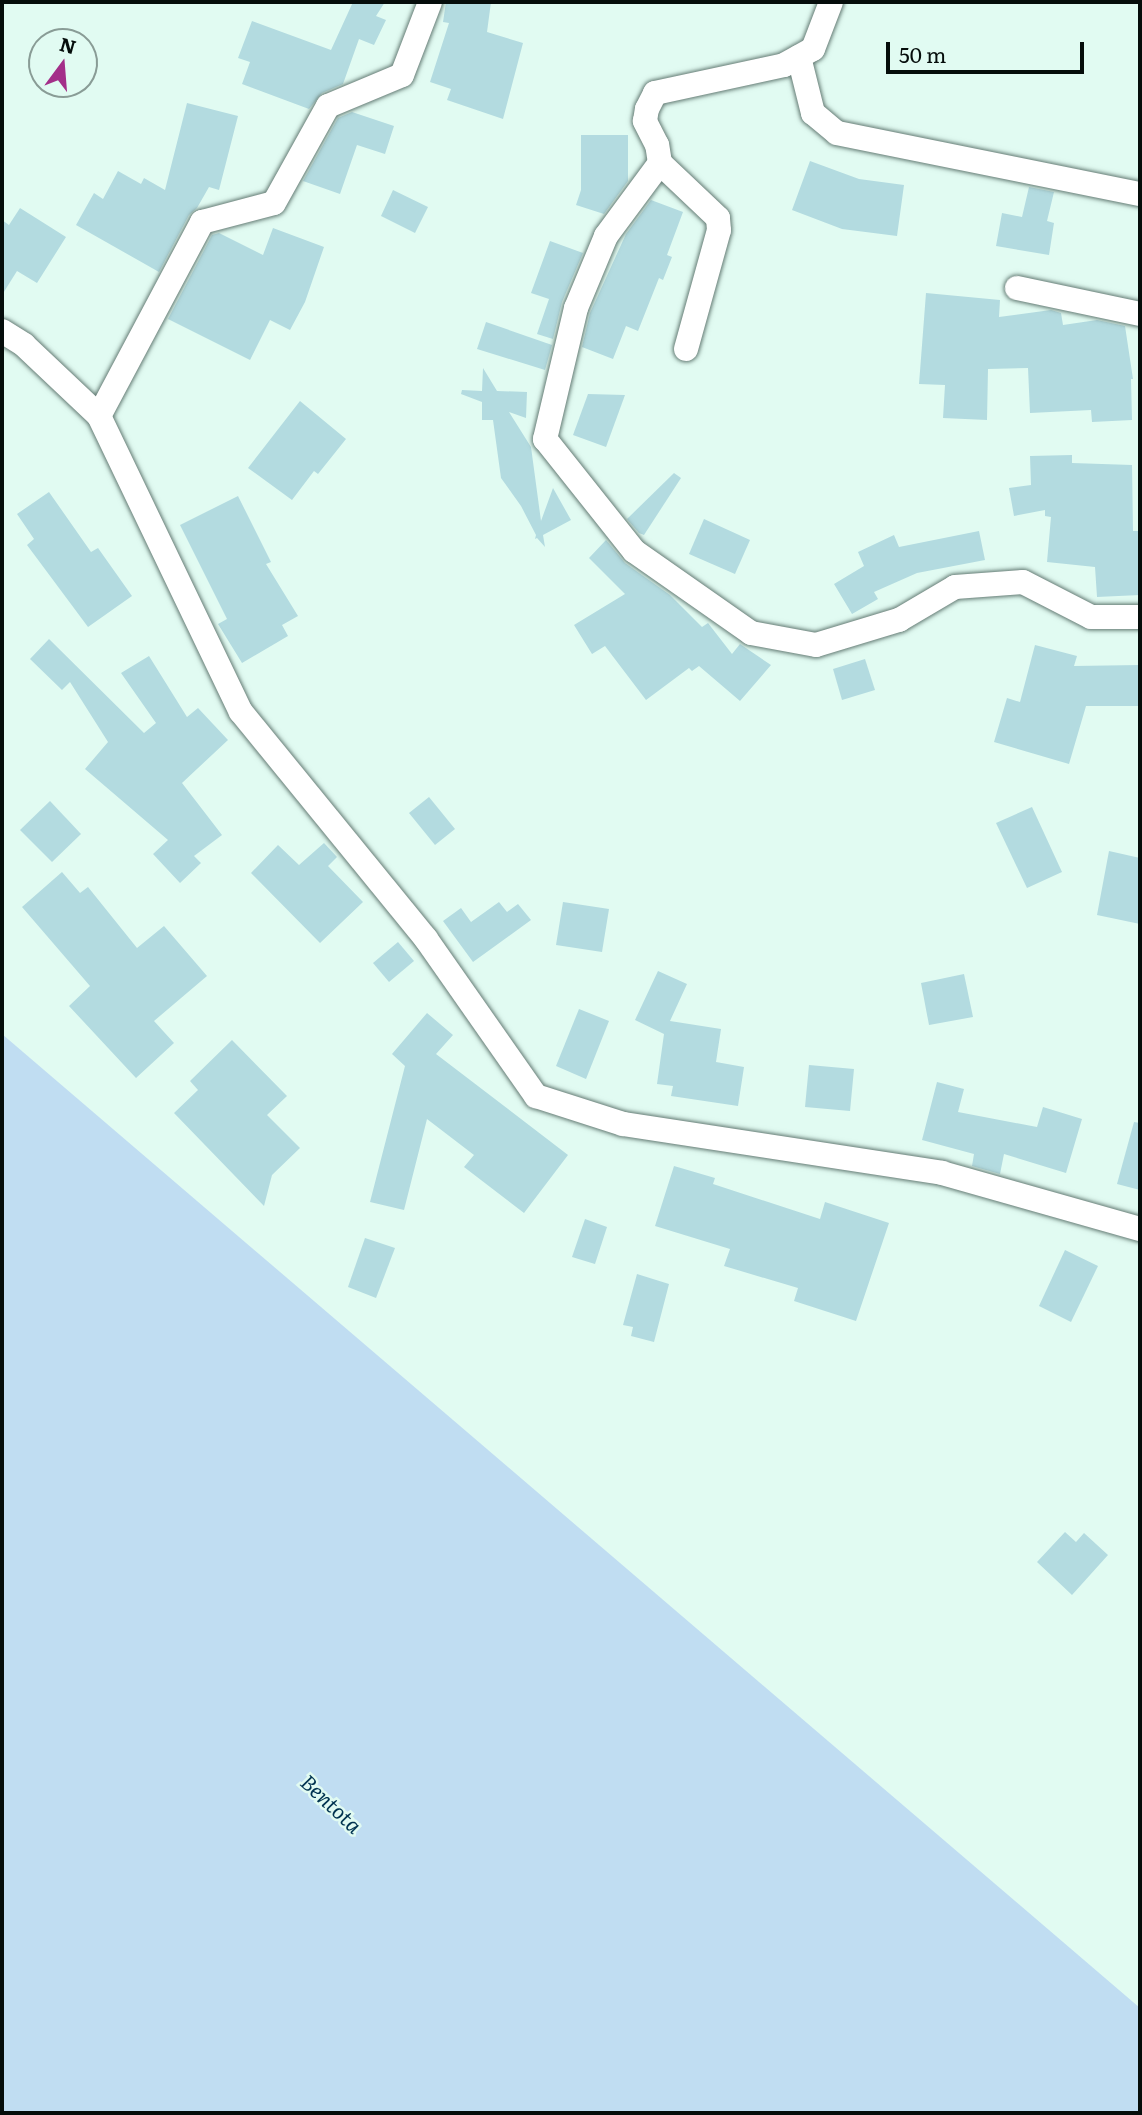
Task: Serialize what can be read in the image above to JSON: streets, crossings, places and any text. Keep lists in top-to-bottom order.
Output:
{
  "water": ["Bentota"],
  "scale_bar": "50 m",
  "north": "top"
}
